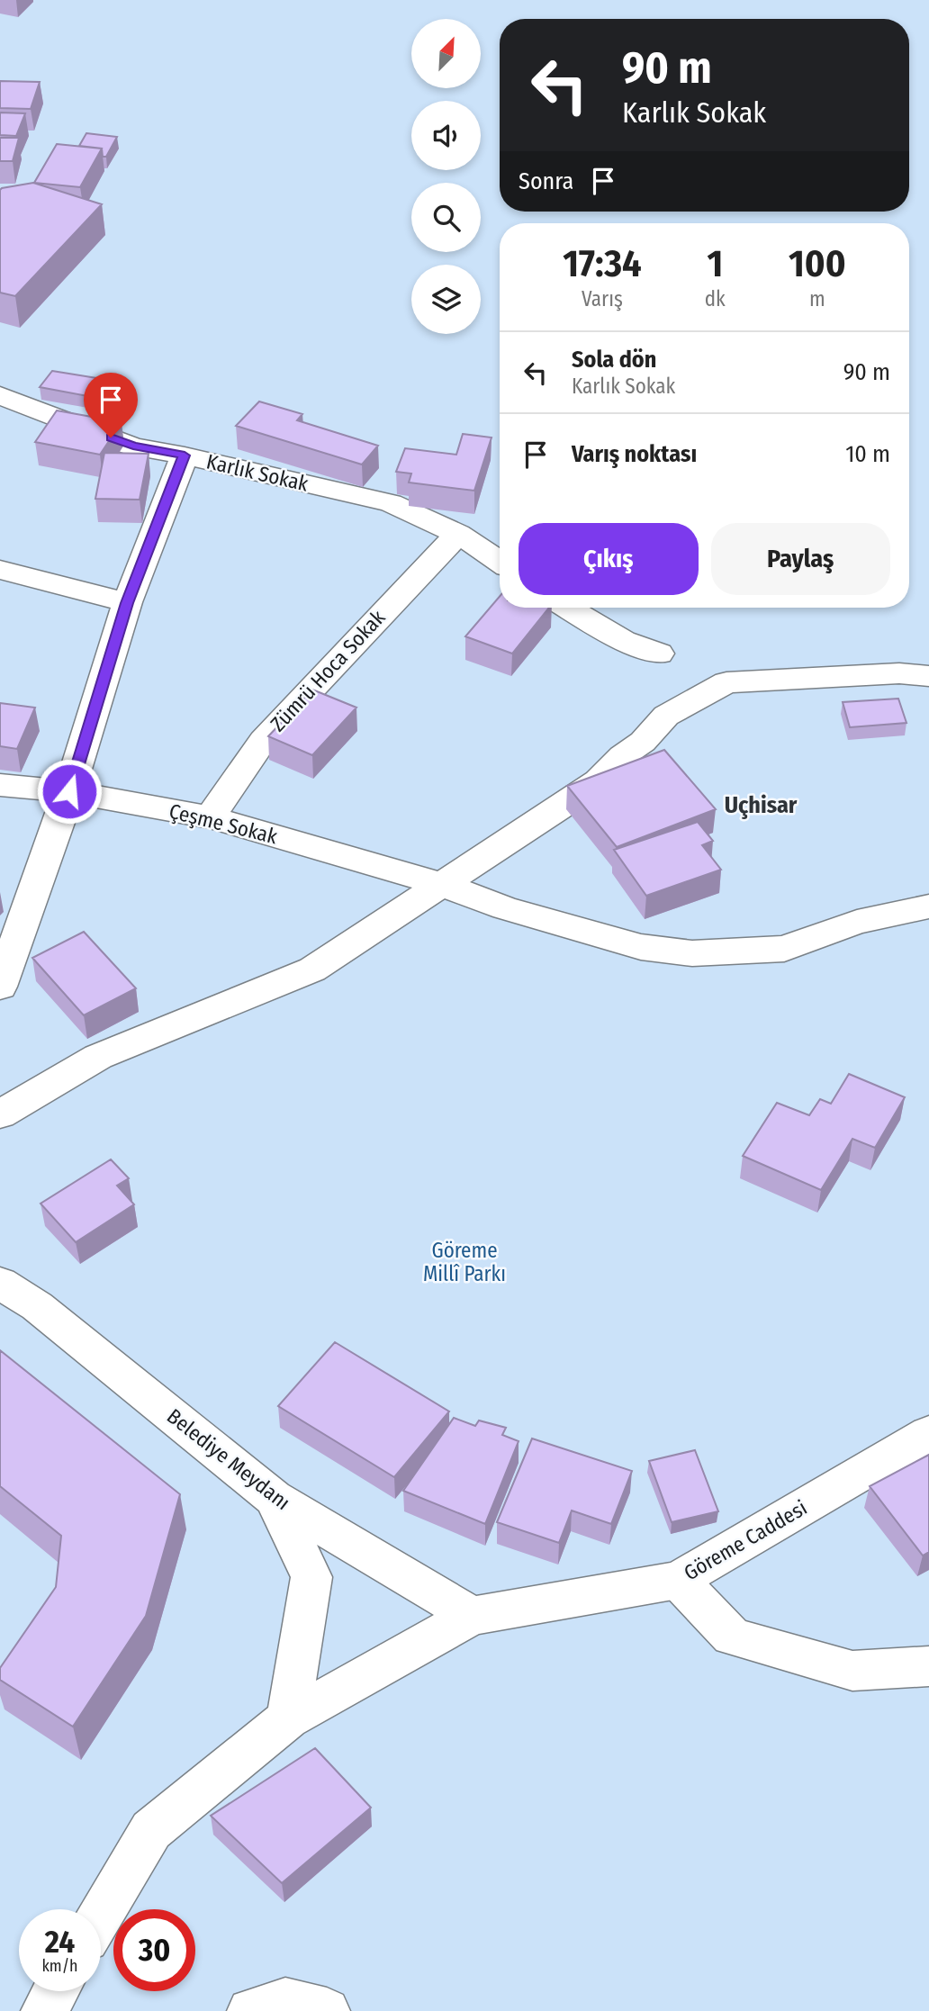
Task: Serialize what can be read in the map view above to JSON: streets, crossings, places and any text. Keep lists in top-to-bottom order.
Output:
{
  "streets": {
    "street": [
      "Karlık Sokak",
      "Zümrü Hoca Sokak",
      "Çeşme Sokak",
      "Belediye Meydanı",
      "Göreme Caddesi"
    ]
  },
  "crossings": [
    ["Karlık Sokak", "Zümrü Hoca Sokak"],
    ["Zümrü Hoca Sokak", "Çeşme Sokak"],
    ["Belediye Meydanı", "Göreme Caddesi"]
  ],
  "districts": ["Uçhisar"],
  "parks": ["Göreme Millî Parkı"],
  "north": "top right",
  "page": {
    "turn": ["90 m", "Karlık Sokak"],
    "then": "Sonra",
    "eta": [
      "17:34",
      "Varış",
      "1",
      "dk",
      "100",
      "m"
    ],
    "list": [
      {
        "name": "Sola dön",
        "note": "Karlık Sokak",
        "value": "90 m"
      },
      {
        "name": "Varış noktası",
        "value": "10 m"
      }
    ],
    "buttons": ["Çıkış", "Paylaş"],
    "speed": "24 km/h",
    "limit": "30"
  }
}
